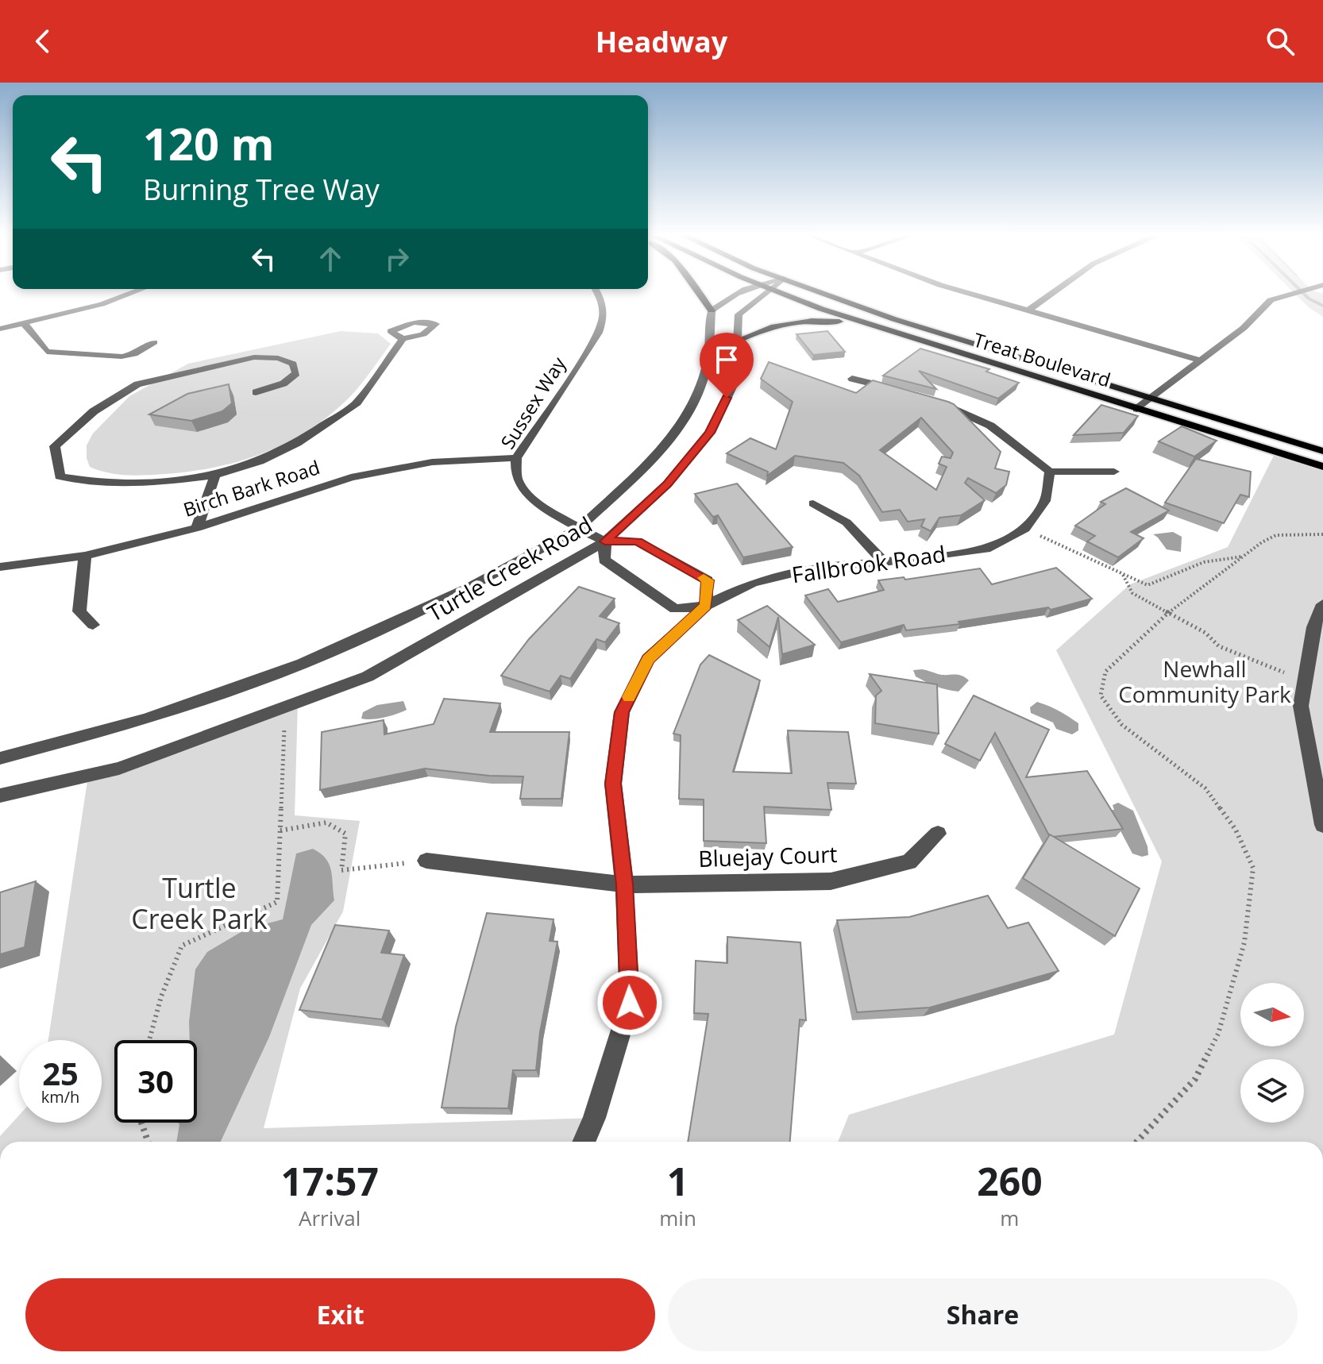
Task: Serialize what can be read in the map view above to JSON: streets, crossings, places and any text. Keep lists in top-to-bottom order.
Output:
{
  "streets": {
    "main road": ["Treat Boulevard"],
    "street": [
      "Sussex Way",
      "Birch Bark Road",
      "Fallbrook Road",
      "Turtle Creek Road",
      "Bluejay Court"
    ]
  },
  "crossings": [
    ["Sussex Way", "Birch Bark Road"],
    ["Sussex Way", "Turtle Creek Road"],
    ["Fallbrook Road", "Bluejay Court"]
  ],
  "parks": ["Newhall Community Park", "Turtle Creek Park"],
  "north": "right",
  "page": {
    "header": "Headway",
    "turn": ["120 m", "Burning Tree Way"],
    "speed": "25 km/h",
    "limit": "30",
    "eta": [
      "17:57",
      "Arrival",
      "1",
      "min",
      "260",
      "m"
    ],
    "buttons": ["Exit", "Share"]
  }
}
